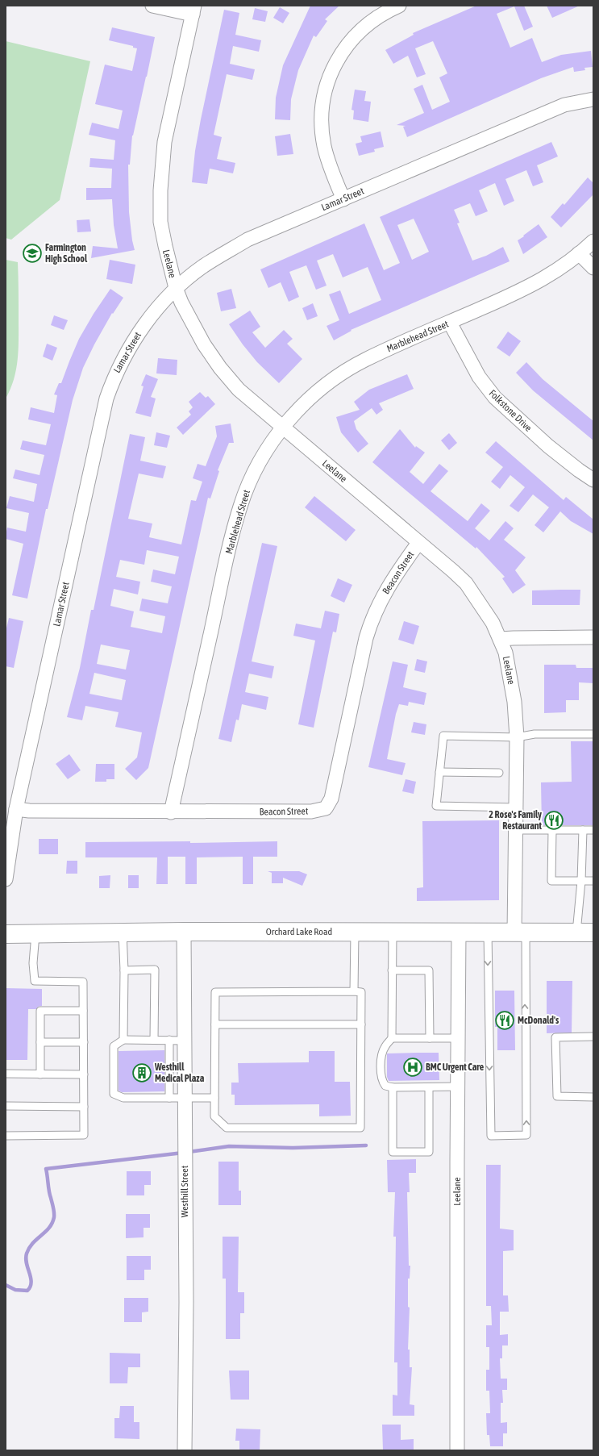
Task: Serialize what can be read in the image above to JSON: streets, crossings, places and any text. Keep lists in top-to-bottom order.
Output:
{
  "streets": {
    "main road": ["Orchard Lake Road"],
    "street": [
      "Lamar Street",
      "Leelane",
      "Marblehead Street",
      "Folkstone Drive",
      "Beacon Street",
      "Westhill Street"
    ]
  },
  "crossings": [
    ["Lamar Street", "Leelane"],
    ["Lamar Street", "Beacon Street"],
    ["Leelane", "Marblehead Street"],
    ["Leelane", "Beacon Street"],
    ["Leelane", "Orchard Lake Road"],
    ["Marblehead Street", "Folkstone Drive"],
    ["Marblehead Street", "Beacon Street"],
    ["Orchard Lake Road", "Westhill Street"]
  ],
  "places": {
    "school or university": ["Farmington High School"],
    "restaurant": ["2 Rose's Family Restaurant", "McDonald's"],
    "hospital": ["BMC Urgent Care"],
    "building": ["Westhill Medical Plaza"]
  }
}
